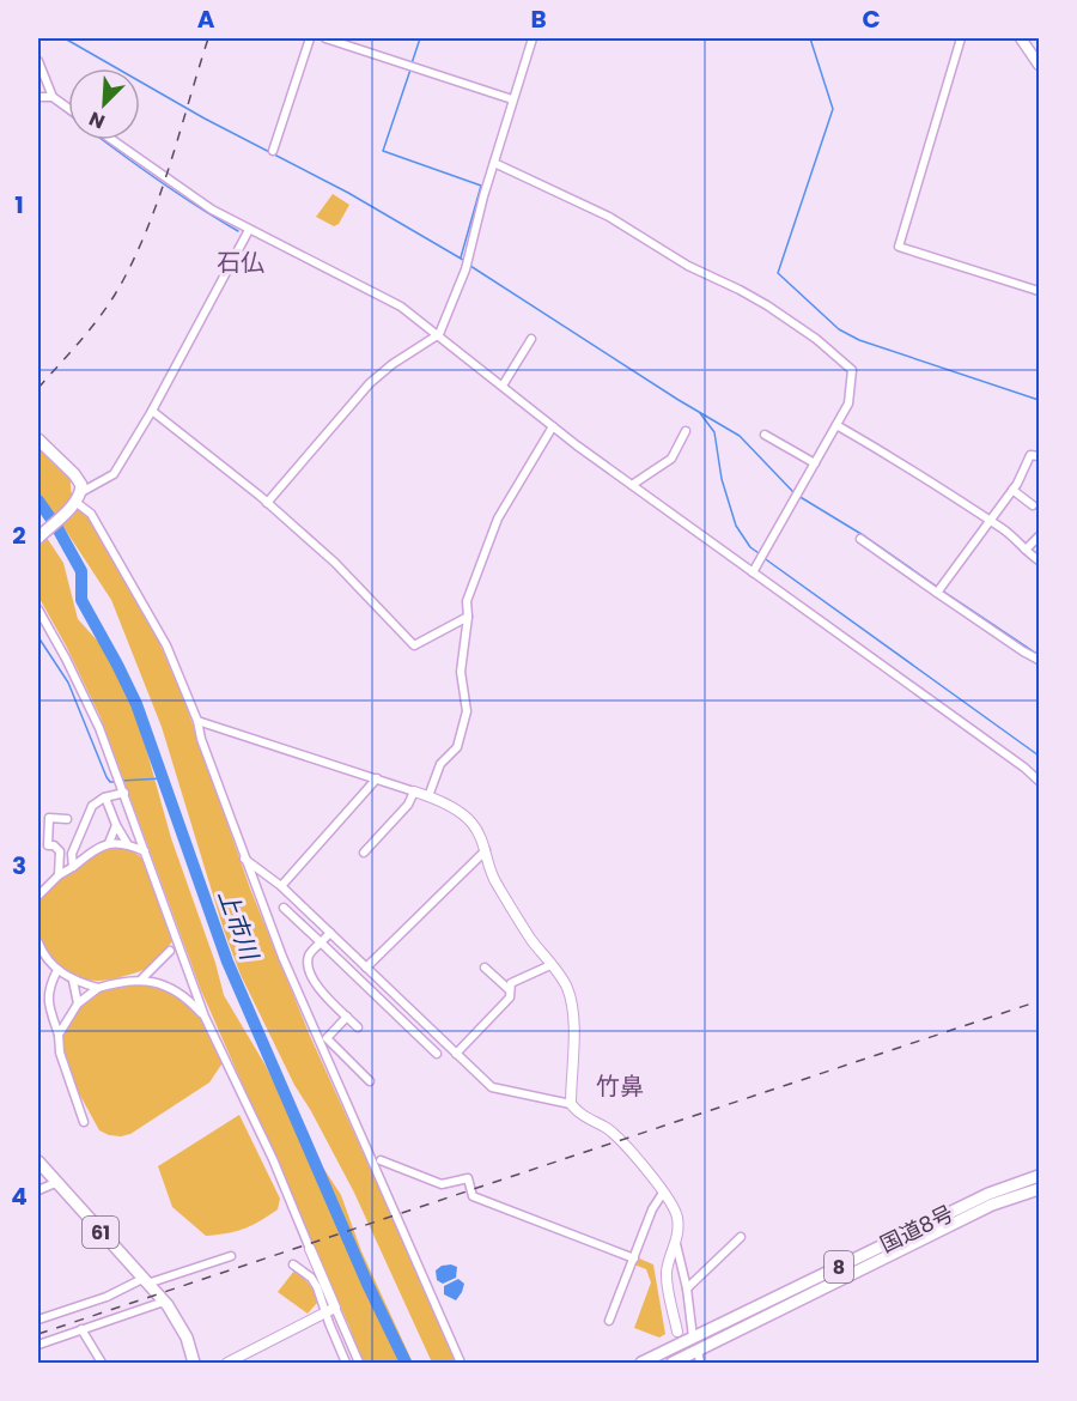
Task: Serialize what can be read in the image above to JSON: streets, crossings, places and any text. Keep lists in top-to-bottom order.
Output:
{
  "streets": {
    "main road": ["国道8号", "61", "8"]
  },
  "districts": ["石仏", "竹鼻"],
  "water": ["上市川"],
  "north": "bottom left",
  "grid": {
    "columns": ["A", "B", "C"],
    "rows": [
      "1",
      "2",
      "3",
      "4"
    ]
  }
}
